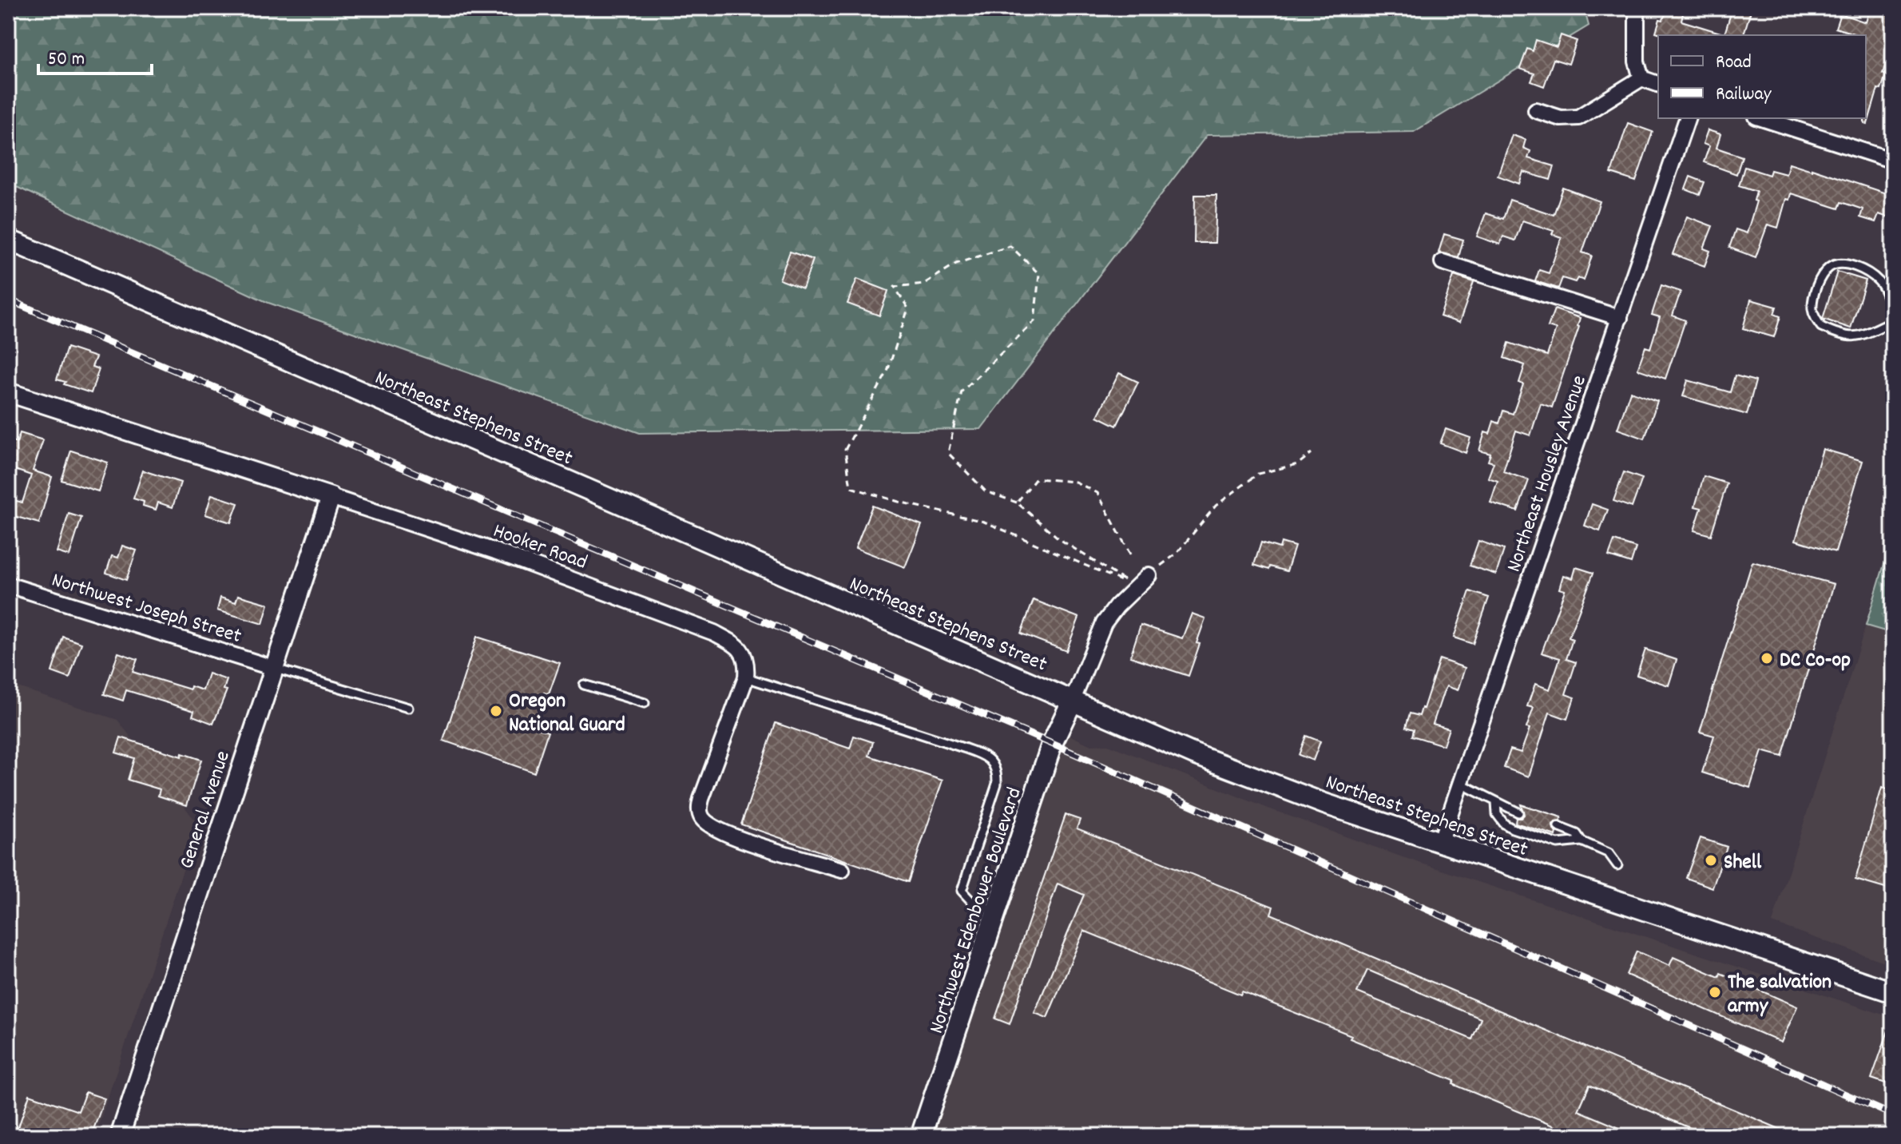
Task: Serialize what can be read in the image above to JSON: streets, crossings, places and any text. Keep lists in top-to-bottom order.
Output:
{
  "streets": {
    "main road": ["Northeast Stephens Street", "Northwest Edenbower Boulevard"],
    "street": [
      "Northeast Housley Avenue",
      "Hooker Road",
      "Northwest Joseph Street",
      "General Avenue"
    ]
  },
  "crossings": [
    ["Northeast Stephens Street", "Northeast Housley Avenue"],
    ["Northeast Stephens Street", "Northwest Edenbower Boulevard"],
    ["Hooker Road", "General Avenue"],
    ["Northwest Joseph Street", "General Avenue"]
  ],
  "places": [
    "DC Co-op",
    "Oregon National Guard",
    "Shell",
    "The salvation army"
  ],
  "legend": ["Road", "Railway"],
  "scale_bar": "50 m"
}
